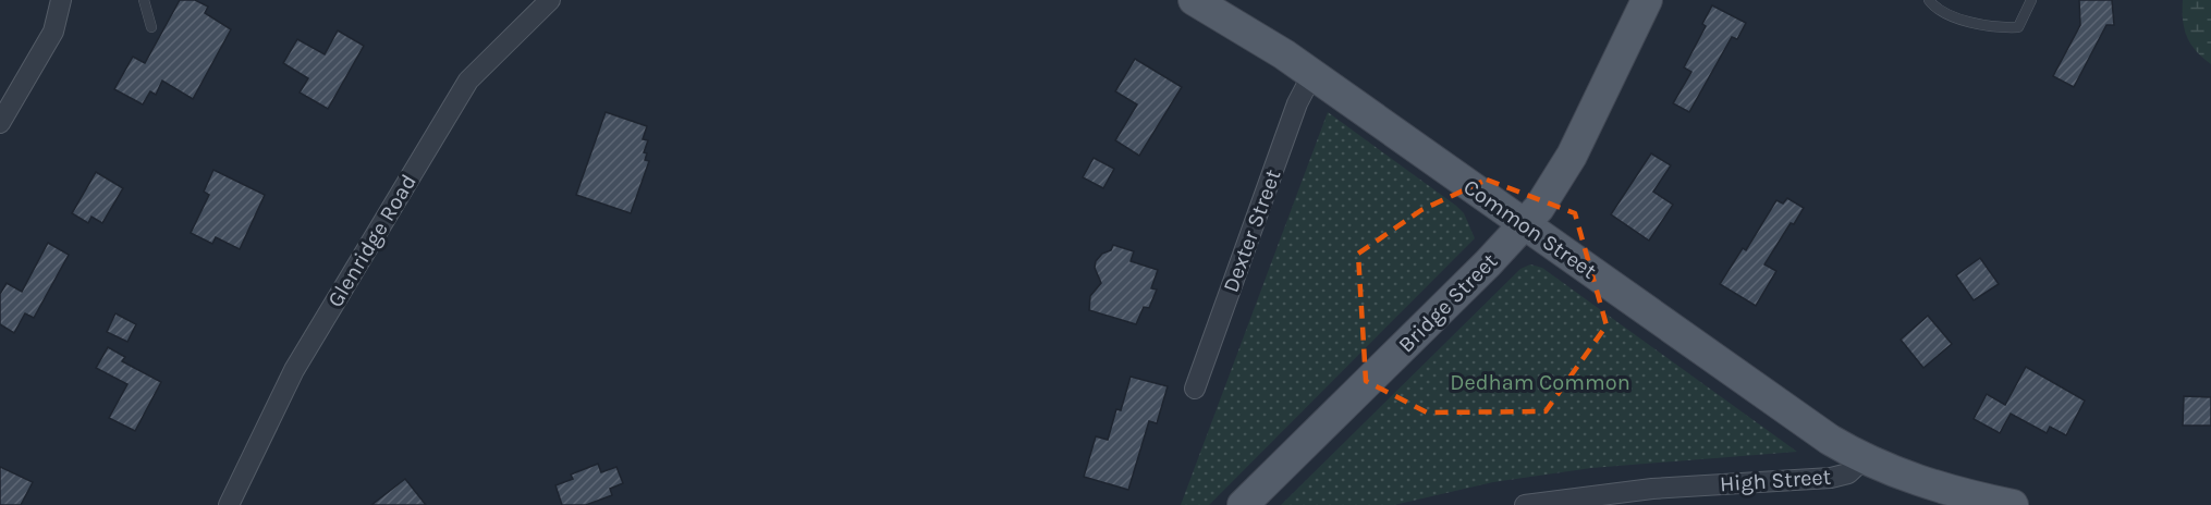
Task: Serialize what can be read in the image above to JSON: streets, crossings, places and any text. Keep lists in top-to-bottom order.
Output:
{
  "streets": {
    "main road": ["Common Street", "Bridge Street"],
    "street": ["Dexter Street", "Glenridge Road", "High Street"]
  },
  "crossings": [
    ["Common Street", "Dexter Street"],
    ["Common Street", "Bridge Street"],
    ["Common Street", "High Street"]
  ],
  "parks": ["Dedham Common"]
}
